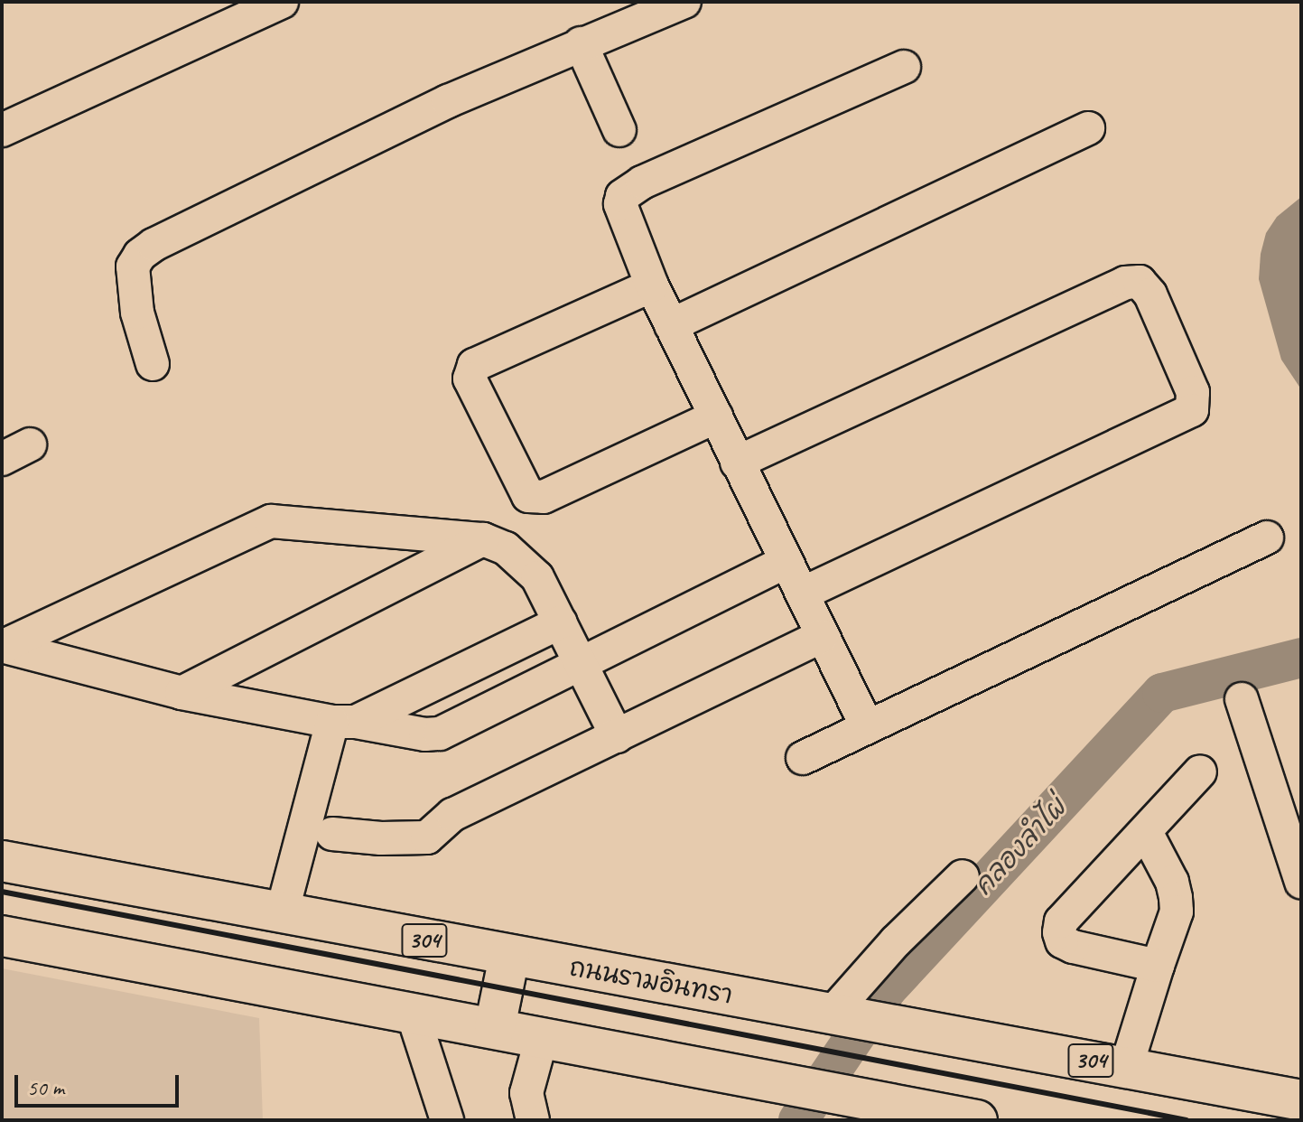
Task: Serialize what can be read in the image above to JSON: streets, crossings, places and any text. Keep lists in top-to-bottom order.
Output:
{
  "streets": {
    "main road": ["304", "ถนนรามอินทรา"]
  },
  "water": ["คลองลำไผ่"],
  "scale_bar": "50 m"
}
